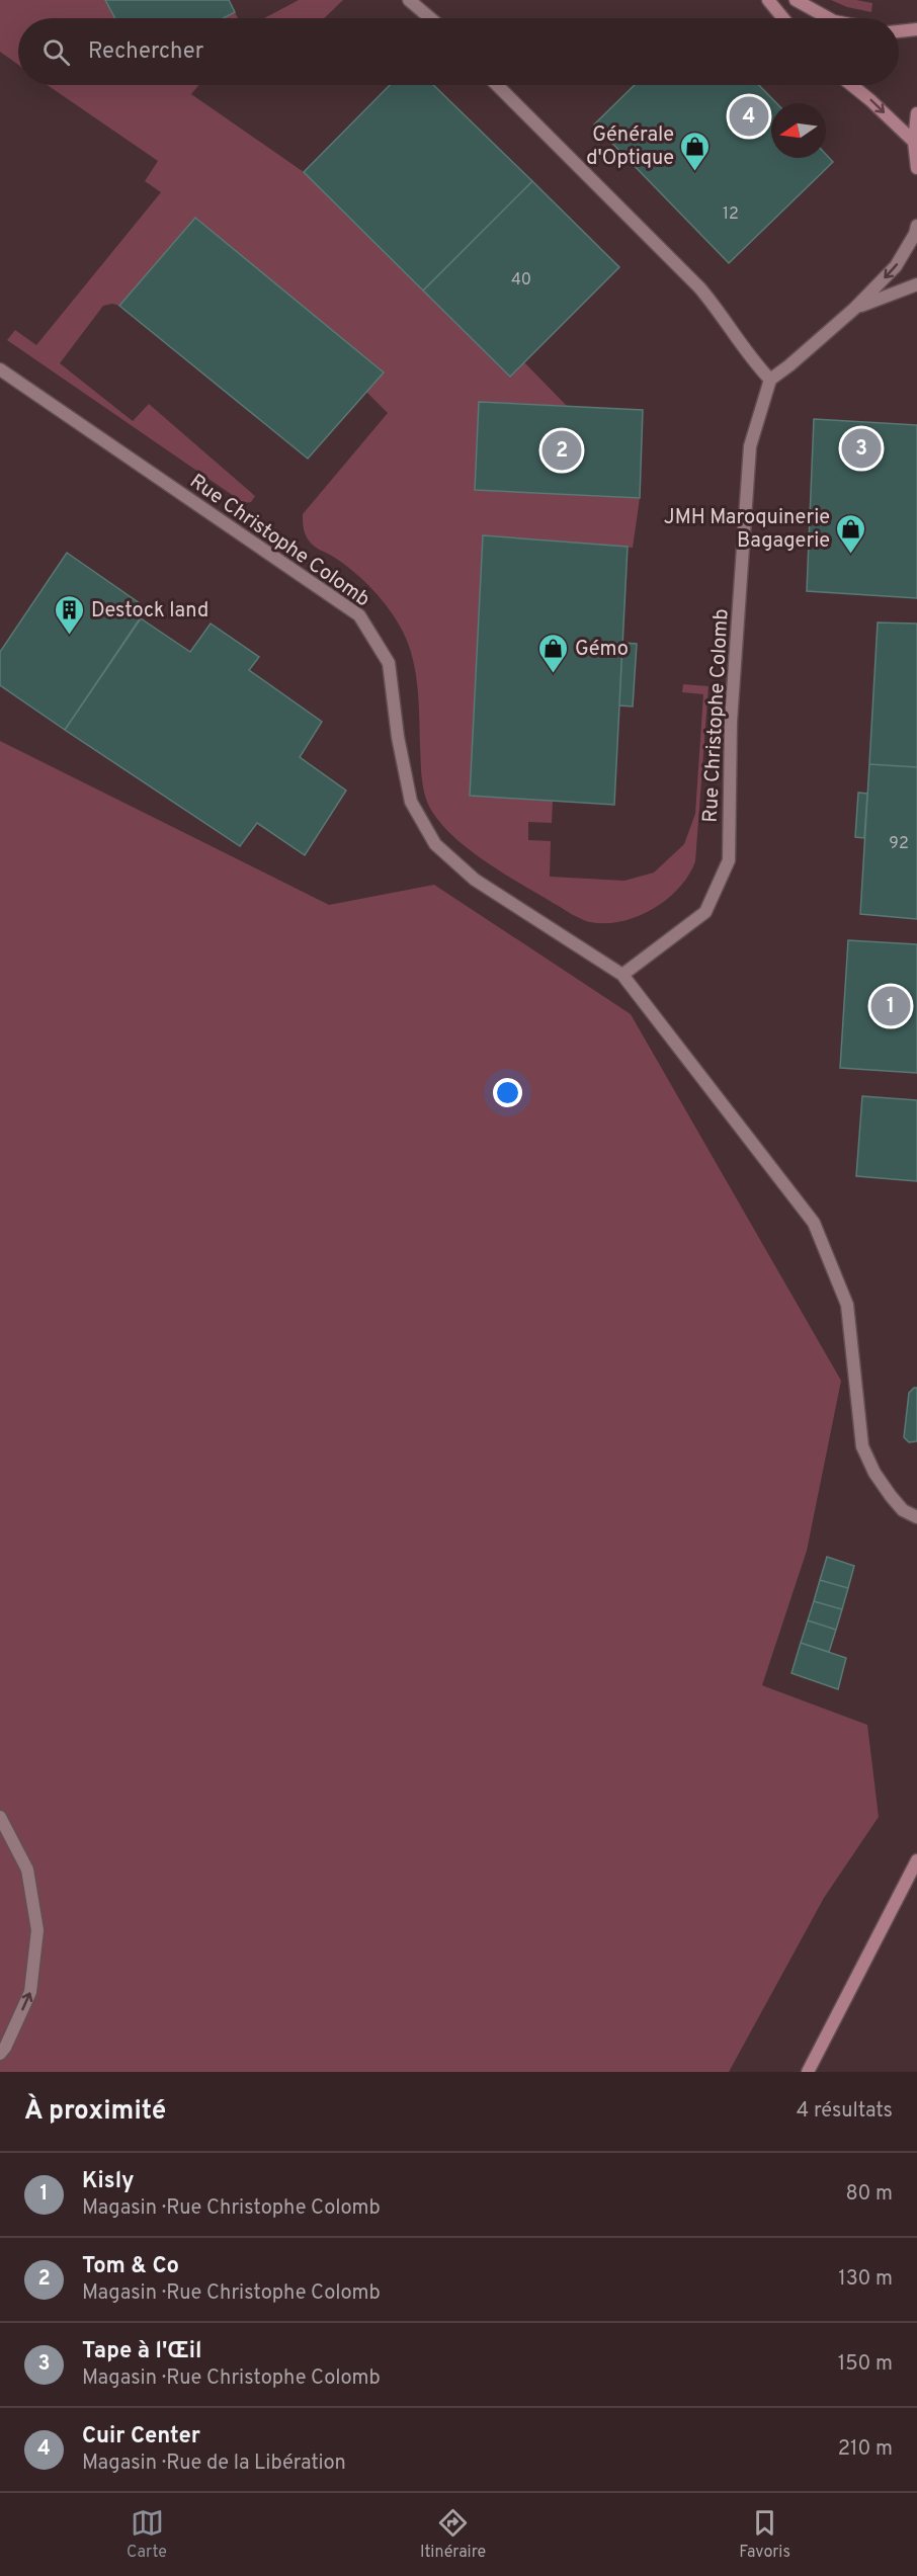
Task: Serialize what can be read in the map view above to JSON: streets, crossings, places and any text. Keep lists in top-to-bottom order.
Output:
{
  "streets": {
    "street": ["Rue Christophe Colomb"]
  },
  "places": {
    "shop": ["Générale d'Optique", "JMH Maroquinerie Bagagerie", "Gémo"],
    "building": ["Destock land"]
  },
  "house_numbers": ["12", "40", "92"],
  "north": "left",
  "page": {
    "search": "Rechercher",
    "pins": [
      "4",
      "3",
      "2",
      "1"
    ],
    "heading": ["À proximité", "4 résultats"],
    "list": [
      {
        "mark": "1",
        "name": "Kisly",
        "note": "Magasin · Rue Christophe Colomb",
        "value": "80 m"
      },
      {
        "mark": "2",
        "name": "Tom & Co",
        "note": "Magasin · Rue Christophe Colomb",
        "value": "130 m"
      },
      {
        "mark": "3",
        "name": "Tape à l'Œil",
        "note": "Magasin · Rue Christophe Colomb",
        "value": "150 m"
      },
      {
        "mark": "4",
        "name": "Cuir Center",
        "note": "Magasin · Rue de la Libération",
        "value": "210 m"
      }
    ],
    "nav": ["Carte", "Itinéraire", "Favoris"]
  }
}
